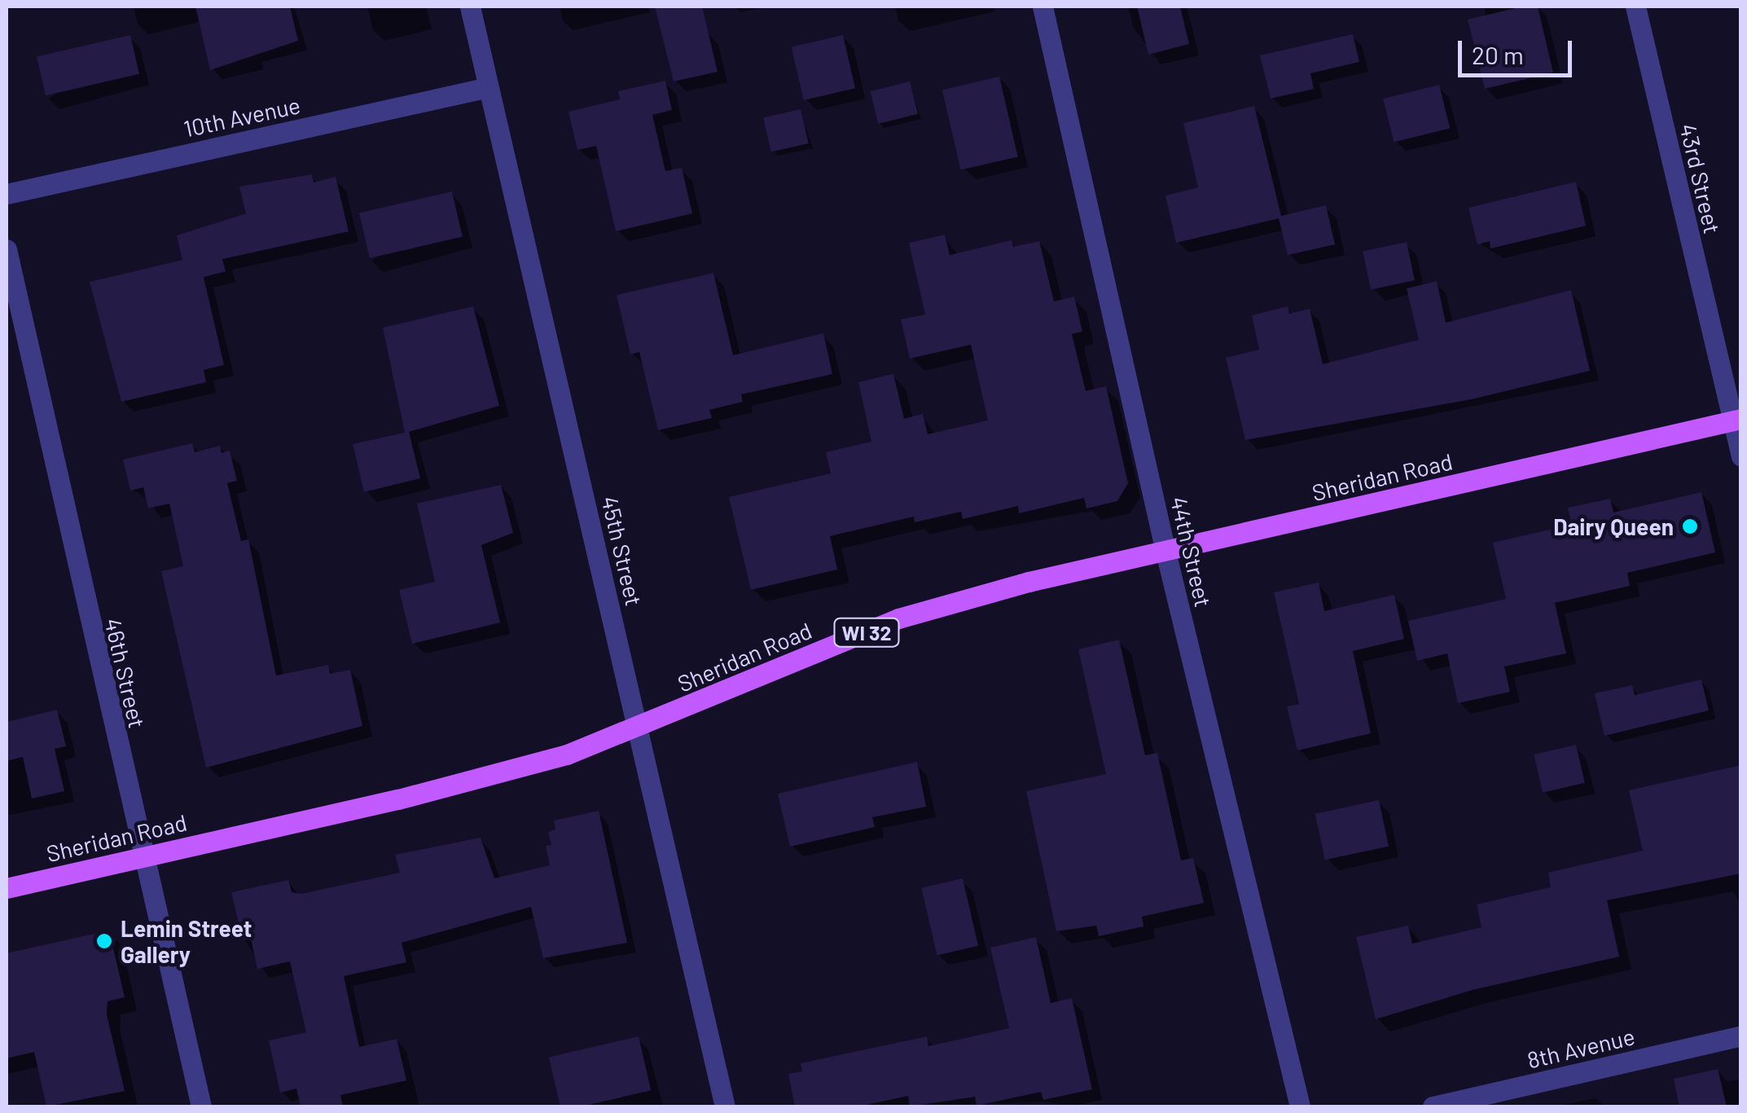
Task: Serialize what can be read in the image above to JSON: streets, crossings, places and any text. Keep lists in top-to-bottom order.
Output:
{
  "streets": {
    "main road": ["Sheridan Road", "WI 32"],
    "street": [
      "10th Avenue",
      "43rd Street",
      "45th Street",
      "44th Street",
      "46th Street",
      "8th Avenue"
    ]
  },
  "crossings": [
    ["10th Avenue", "45th Street"],
    ["43rd Street", "Sheridan Road"],
    ["Sheridan Road", "45th Street"],
    ["Sheridan Road", "44th Street"],
    ["Sheridan Road", "46th Street"]
  ],
  "places": ["Dairy Queen", "Lemin Street Gallery"],
  "scale_bar": "20 m"
}
